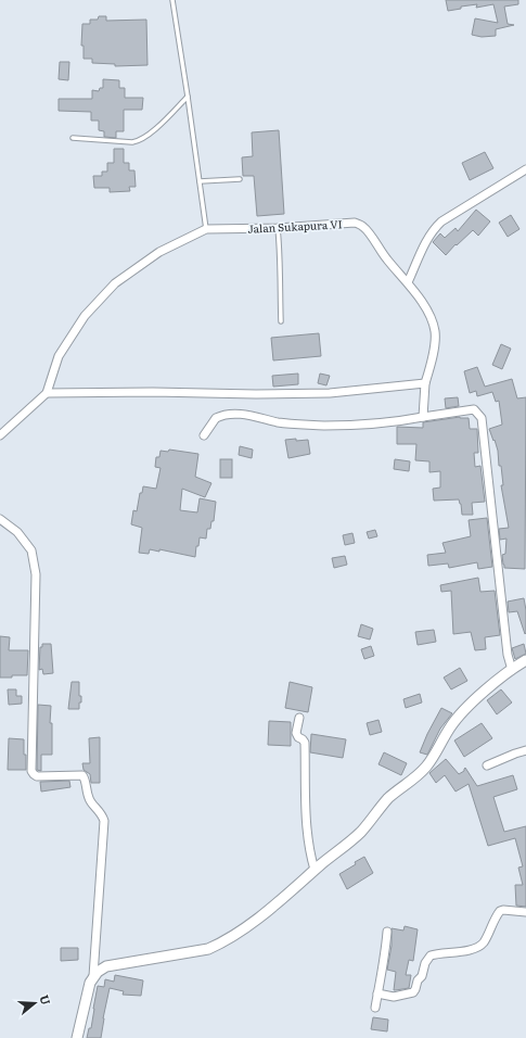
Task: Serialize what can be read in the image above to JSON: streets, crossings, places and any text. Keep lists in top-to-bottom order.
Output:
{
  "streets": {
    "street": ["Jalan Sukapura VI"]
  },
  "north": "right"
}
